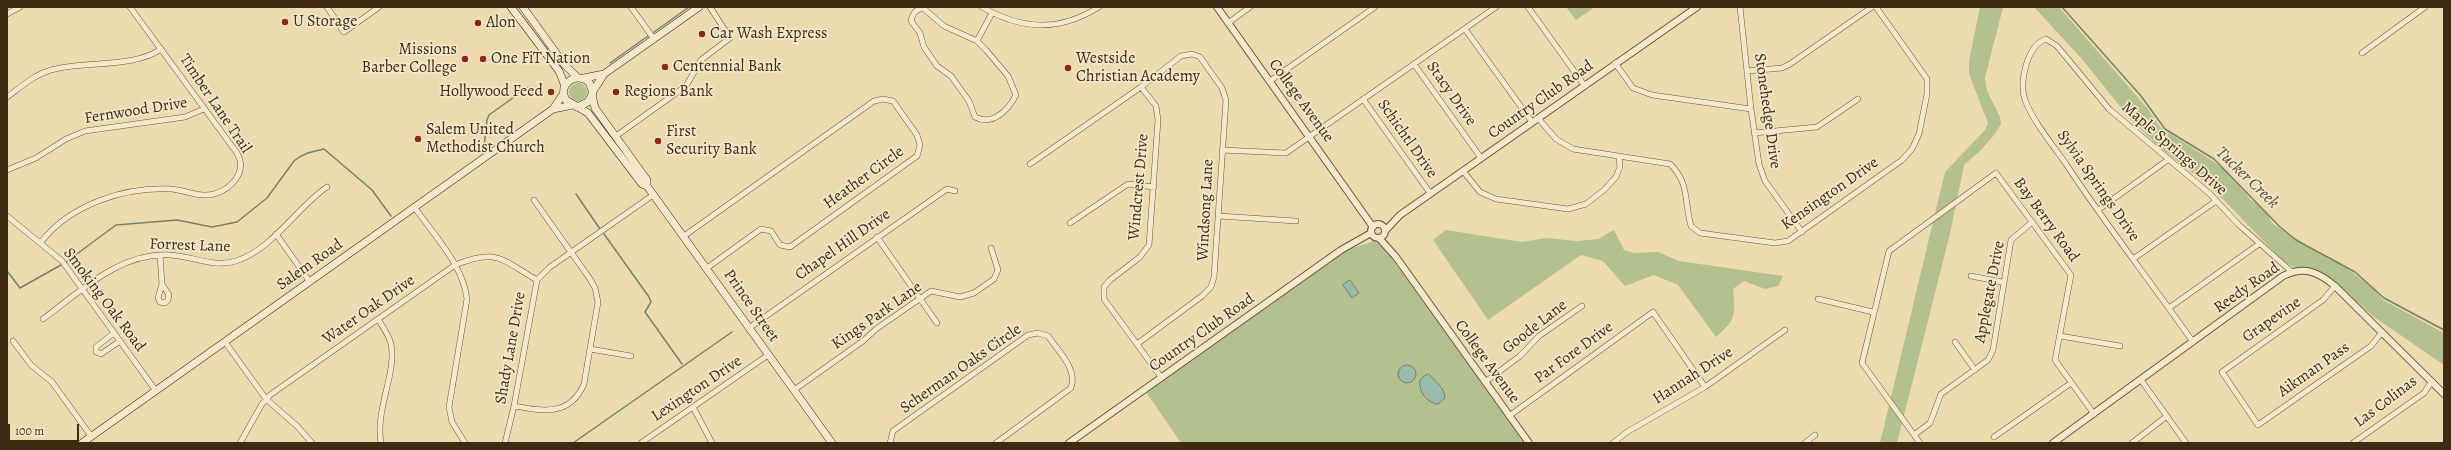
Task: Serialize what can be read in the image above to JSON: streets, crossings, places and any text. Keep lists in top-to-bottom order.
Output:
{
  "streets": {
    "main road": ["Salem Road", "Prince Street"],
    "street": [
      "Stacy Drive",
      "Country Club Road",
      "College Avenue",
      "Timber Lane Trail",
      "Fernwood Drive",
      "Stonehedge Drive",
      "Schichtl Drive",
      "Maple Springs Drive",
      "Heather Circle",
      "Sylvia Springs Drive",
      "Windcrest Drive",
      "Kensington Drive",
      "Windsong Lane",
      "Bay Berry Road",
      "Chapel Hill Drive",
      "Forrest Lane",
      "Reedy Road",
      "Applegate Drive",
      "Smoking Oak Road",
      "Water Oak Drive",
      "Kings Park Lane",
      "Grapevine",
      "Goode Lane",
      "Shady Lane Drive",
      "Par Fore Drive",
      "Scherman Oaks Circle",
      "Aikman Pass",
      "Hannah Drive",
      "Lexington Drive",
      "Las Colinas"
    ]
  },
  "crossings": [
    ["Stacy Drive", "Country Club Road"],
    ["Country Club Road", "College Avenue"],
    ["Country Club Road", "Schichtl Drive"],
    ["Country Club Road", "Windcrest Drive"],
    ["Country Club Road", "Kensington Drive"],
    ["College Avenue", "Goode Lane"],
    ["College Avenue", "Par Fore Drive"],
    ["Timber Lane Trail", "Fernwood Drive"],
    ["Timber Lane Trail", "Smoking Oak Road"],
    ["Stonehedge Drive", "Kensington Drive"],
    ["Maple Springs Drive", "Sylvia Springs Drive"],
    ["Maple Springs Drive", "Reedy Road"],
    ["Heather Circle", "Prince Street"],
    ["Sylvia Springs Drive", "Reedy Road"],
    ["Windcrest Drive", "Windsong Lane"],
    ["Bay Berry Road", "Reedy Road"],
    ["Bay Berry Road", "Applegate Drive"],
    ["Chapel Hill Drive", "Prince Street"],
    ["Forrest Lane", "Smoking Oak Road"],
    ["Salem Road", "Smoking Oak Road"],
    ["Salem Road", "Prince Street"],
    ["Reedy Road", "Grapevine"],
    ["Reedy Road", "Aikman Pass"],
    ["Reedy Road", "Las Colinas"],
    ["Prince Street", "Kings Park Lane"],
    ["Prince Street", "Shady Lane Drive"],
    ["Prince Street", "Lexington Drive"],
    ["Water Oak Drive", "Shady Lane Drive"],
    ["Grapevine", "Aikman Pass"],
    ["Par Fore Drive", "Hannah Drive"]
  ],
  "water": ["Tucker Creek"],
  "places": [
    "U Storage",
    "Alon",
    "Car Wash Express",
    "Missions Barber College",
    "One FiT Nation",
    "Centennial Bank",
    "Westside Christian Academy",
    "Hollywood Feed",
    "Regions Bank",
    "Salem United Methodist Church",
    "First Security Bank"
  ],
  "scale_bar": "100 m"
}
